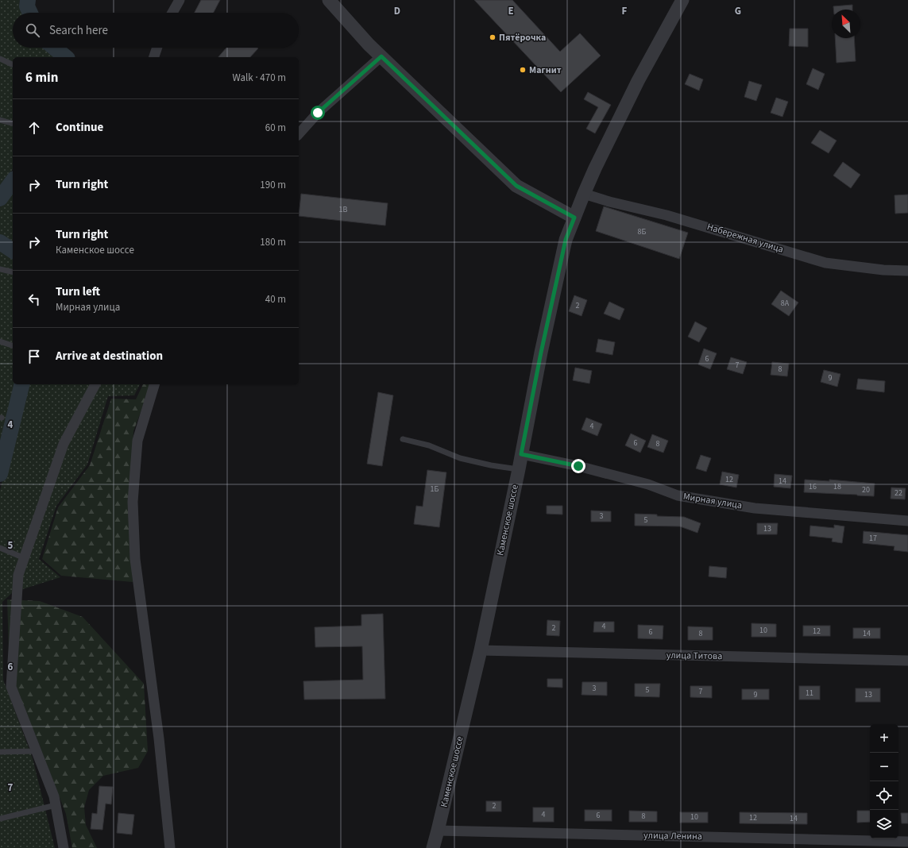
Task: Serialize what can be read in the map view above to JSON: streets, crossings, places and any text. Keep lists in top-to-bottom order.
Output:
{
  "streets": {
    "street": [
      "Набережная улица",
      "Мирная улица",
      "Каменское шоссе",
      "улица Титова",
      "улица Ленина"
    ]
  },
  "crossings": [
    ["Набережная улица", "Каменское шоссе"],
    ["Мирная улица", "Каменское шоссе"],
    ["Каменское шоссе", "улица Титова"],
    ["Каменское шоссе", "улица Ленина"]
  ],
  "places": ["Пятёрочка", "Магнит"],
  "house_numbers": [
    "1В",
    "8Б",
    "8А",
    "2",
    "6",
    "7",
    "8",
    "9",
    "4",
    "6",
    "8",
    "12",
    "14",
    "16",
    "18",
    "1Б",
    "20",
    "22",
    "3",
    "5",
    "13",
    "17",
    "4",
    "2",
    "10",
    "12",
    "6",
    "8",
    "14",
    "3",
    "5",
    "7",
    "11",
    "9",
    "13",
    "2",
    "4",
    "6",
    "8",
    "10",
    "12",
    "14"
  ],
  "north": "top left",
  "page": {
    "search": "Search here",
    "heading": ["6 min", "Walk · 470 m"],
    "list": [
      ["Continue", "60 m"],
      ["Turn right", "190 m"],
      ["Turn right", "Каменское шоссе", "180 m"],
      ["Turn left", "Мирная улица", "40 m"],
      "Arrive at destination"
    ],
    "map_buttons": ["+", "−"]
  },
  "grid": {
    "columns": [
      "D",
      "E",
      "F",
      "G"
    ],
    "rows": [
      "4",
      "5",
      "6",
      "7"
    ]
  }
}
